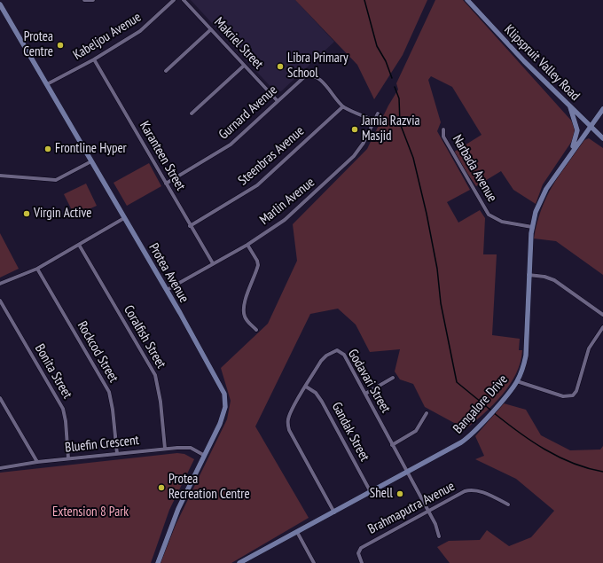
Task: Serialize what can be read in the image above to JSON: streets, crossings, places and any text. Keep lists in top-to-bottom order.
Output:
{
  "streets": {
    "street": [
      "Kabeljou Avenue",
      "Makriel Street",
      "Klipspruit Valley Road",
      "Gurnard Avenue",
      "Karanteen Street",
      "Steenbras Avenue",
      "Narbada Avenue",
      "Marlin Avenue",
      "Protea Avenue",
      "Coralfish Street",
      "Rockcod Street",
      "Bonita Street",
      "Godavari Street",
      "Bangalore Drive",
      "Gandak Street",
      "Bluefin Crescent",
      "Brahmaputra Avenue"
    ]
  },
  "crossings": [
    ["Kabeljou Avenue", "Karanteen Street"],
    ["Kabeljou Avenue", "Protea Avenue"],
    ["Makriel Street", "Gurnard Avenue"],
    ["Klipspruit Valley Road", "Bangalore Drive"],
    ["Gurnard Avenue", "Karanteen Street"],
    ["Gurnard Avenue", "Steenbras Avenue"],
    ["Gurnard Avenue", "Marlin Avenue"],
    ["Karanteen Street", "Steenbras Avenue"],
    ["Karanteen Street", "Marlin Avenue"],
    ["Narbada Avenue", "Bangalore Drive"],
    ["Marlin Avenue", "Protea Avenue"],
    ["Protea Avenue", "Bluefin Crescent"],
    ["Coralfish Street", "Bluefin Crescent"],
    ["Rockcod Street", "Bluefin Crescent"],
    ["Bonita Street", "Bluefin Crescent"],
    ["Godavari Street", "Bangalore Drive"],
    ["Godavari Street", "Gandak Street"],
    ["Godavari Street", "Brahmaputra Avenue"],
    ["Bangalore Drive", "Gandak Street"]
  ],
  "parks": ["Extension 8 Park"],
  "places": [
    "Protea Centre",
    "Libra Primary School",
    "Jamia Razvia Masjid",
    "Frontline Hyper",
    "Virgin Active",
    "Protea Recreation Centre",
    "Shell"
  ]
}
